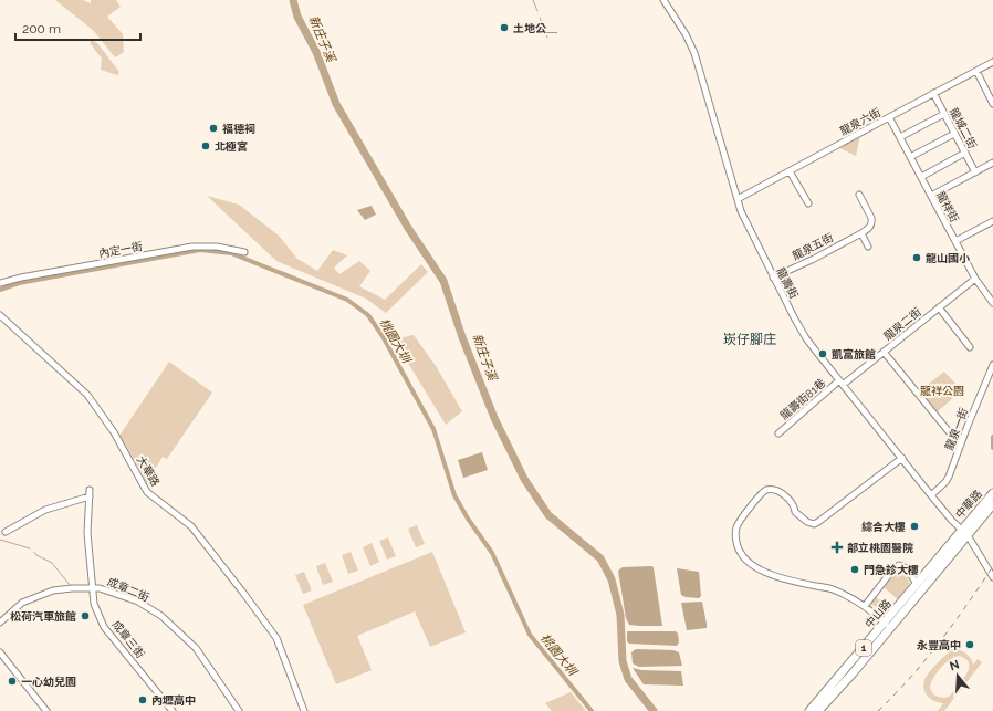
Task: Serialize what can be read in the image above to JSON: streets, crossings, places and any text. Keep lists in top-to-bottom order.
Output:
{
  "streets": {
    "main road": ["中華路", "中山路", "1"],
    "street": [
      "龍泉六街",
      "龍城二街",
      "龍祥街",
      "龍泉五街",
      "內定一街",
      "龍壽街",
      "龍泉二街",
      "龍壽街81巷",
      "龍泉一街",
      "大華路",
      "成章二街",
      "成章三街"
    ]
  },
  "crossings": [
    ["龍泉六街", "龍城二街"],
    ["龍泉六街", "龍祥街"],
    ["龍泉六街", "龍壽街"],
    ["龍祥街", "龍泉二街"],
    ["龍泉五街", "龍壽街"],
    ["龍壽街", "龍泉二街"],
    ["龍壽街", "龍壽街81巷"],
    ["龍壽街", "龍泉一街"],
    ["龍壽街", "中華路"],
    ["龍壽街", "中山路"],
    ["龍泉二街", "龍壽街81巷"],
    ["中華路", "中山路"],
    ["成章二街", "成章三街"]
  ],
  "districts": ["崁仔腳庄"],
  "water": ["新庄子溪", "桃園大圳"],
  "parks": ["龍祥公園"],
  "places": {
    "other": [
      "土地公＿",
      "福德祠",
      "北極宮",
      "龍山國小",
      "凱富旅館",
      "綜合大樓",
      "門急診大樓",
      "松荷汽車旅館",
      "永豐高中",
      "一心幼兒園",
      "內壢高中"
    ],
    "health": ["部立桃園醫院"]
  },
  "scale_bar": "200 m",
  "north": "top"
}
